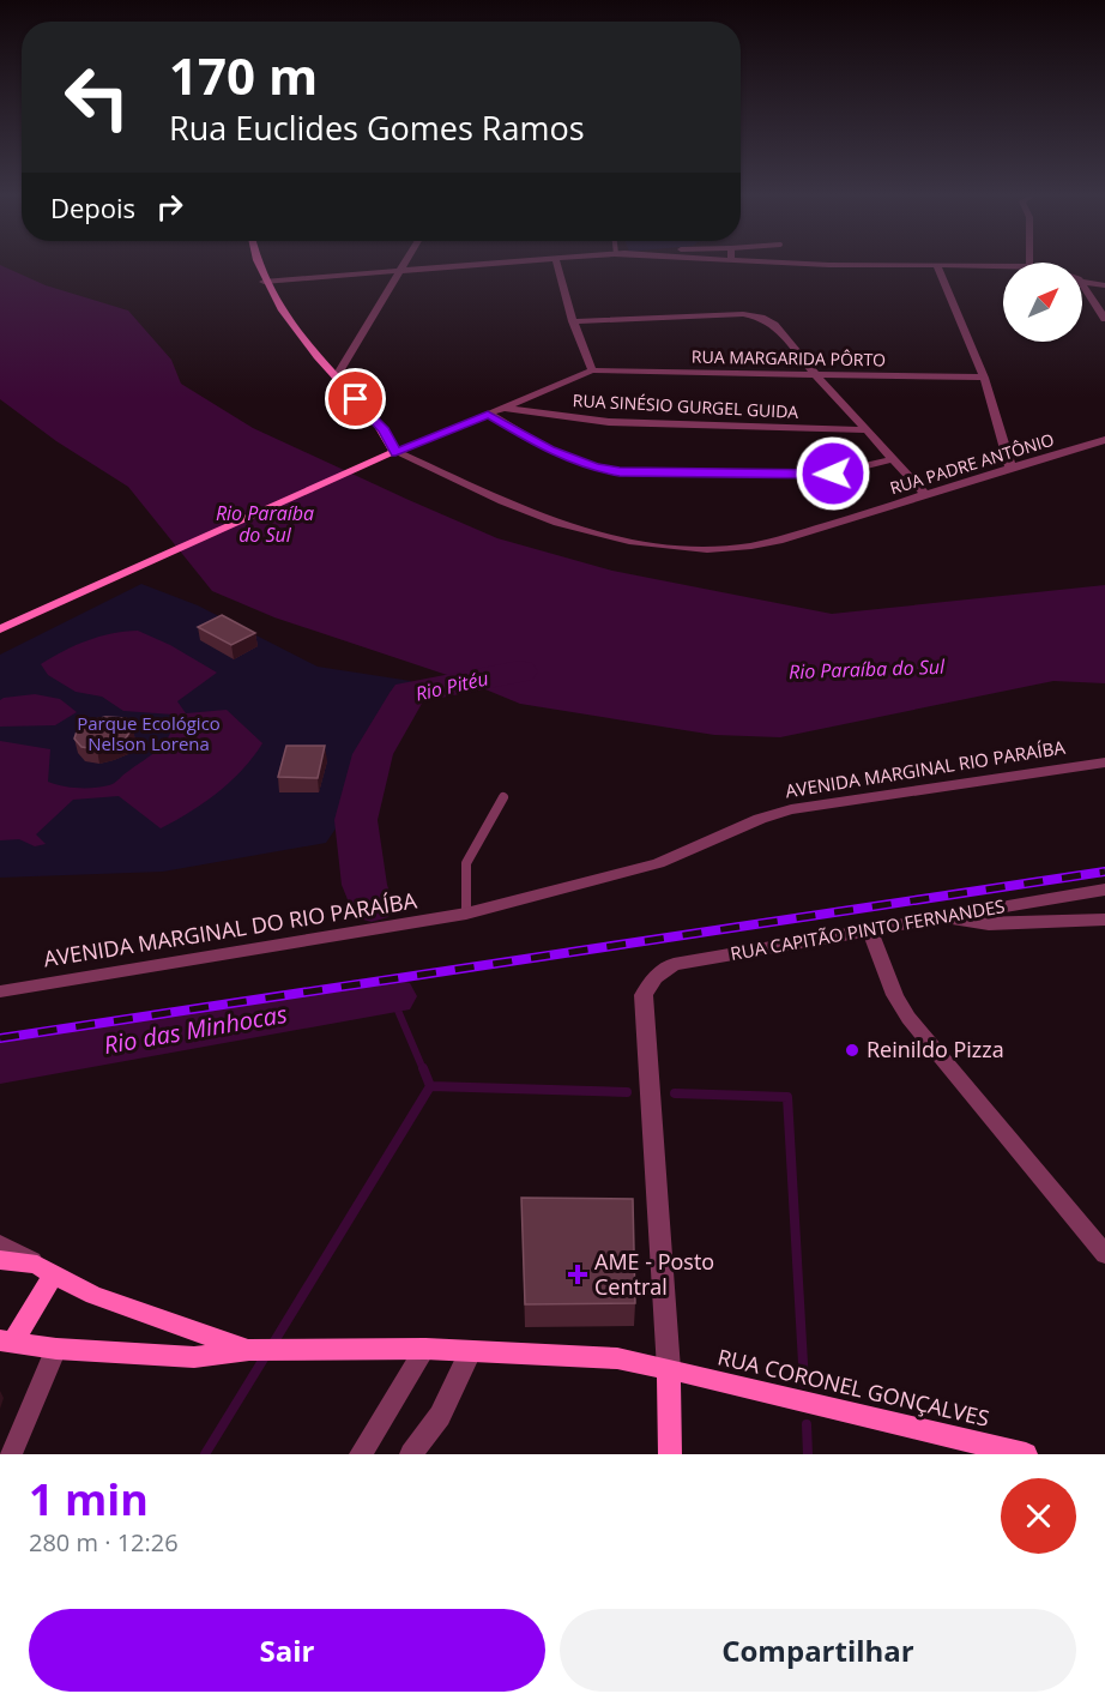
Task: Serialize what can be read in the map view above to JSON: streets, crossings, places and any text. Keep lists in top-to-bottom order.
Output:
{
  "streets": {
    "main road": ["RUA CORONEL GONÇALVES"],
    "street": [
      "RUA MARGARIDA PÔRTO",
      "RUA SINÉSIO GURGEL GUIDA",
      "RUA PADRE ANTÔNIO",
      "AVENIDA MARGINAL RIO PARAÍBA",
      "AVENIDA MARGINAL DO RIO PARAÍBA",
      "RUA CAPITÃO PINTO FERNANDES"
    ]
  },
  "crossings": [
    ["AVENIDA MARGINAL RIO PARAÍBA", "AVENIDA MARGINAL DO RIO PARAÍBA"],
    ["RUA CAPITÃO PINTO FERNANDES", "RUA CORONEL GONÇALVES"]
  ],
  "water": ["Rio Paraíba do Sul", "Rio Pitéu", "Rio das Minhocas"],
  "parks": ["Parque Ecológico Nelson Lorena"],
  "places": {
    "other": ["Reinildo Pizza"],
    "health": ["AME - Posto Central"]
  },
  "north": "top right",
  "page": {
    "turn": ["170 m", "Rua Euclides Gomes Ramos"],
    "then": "Depois",
    "heading": ["1 min", "280 m · 12:26"],
    "buttons": ["Sair", "Compartilhar"]
  }
}
